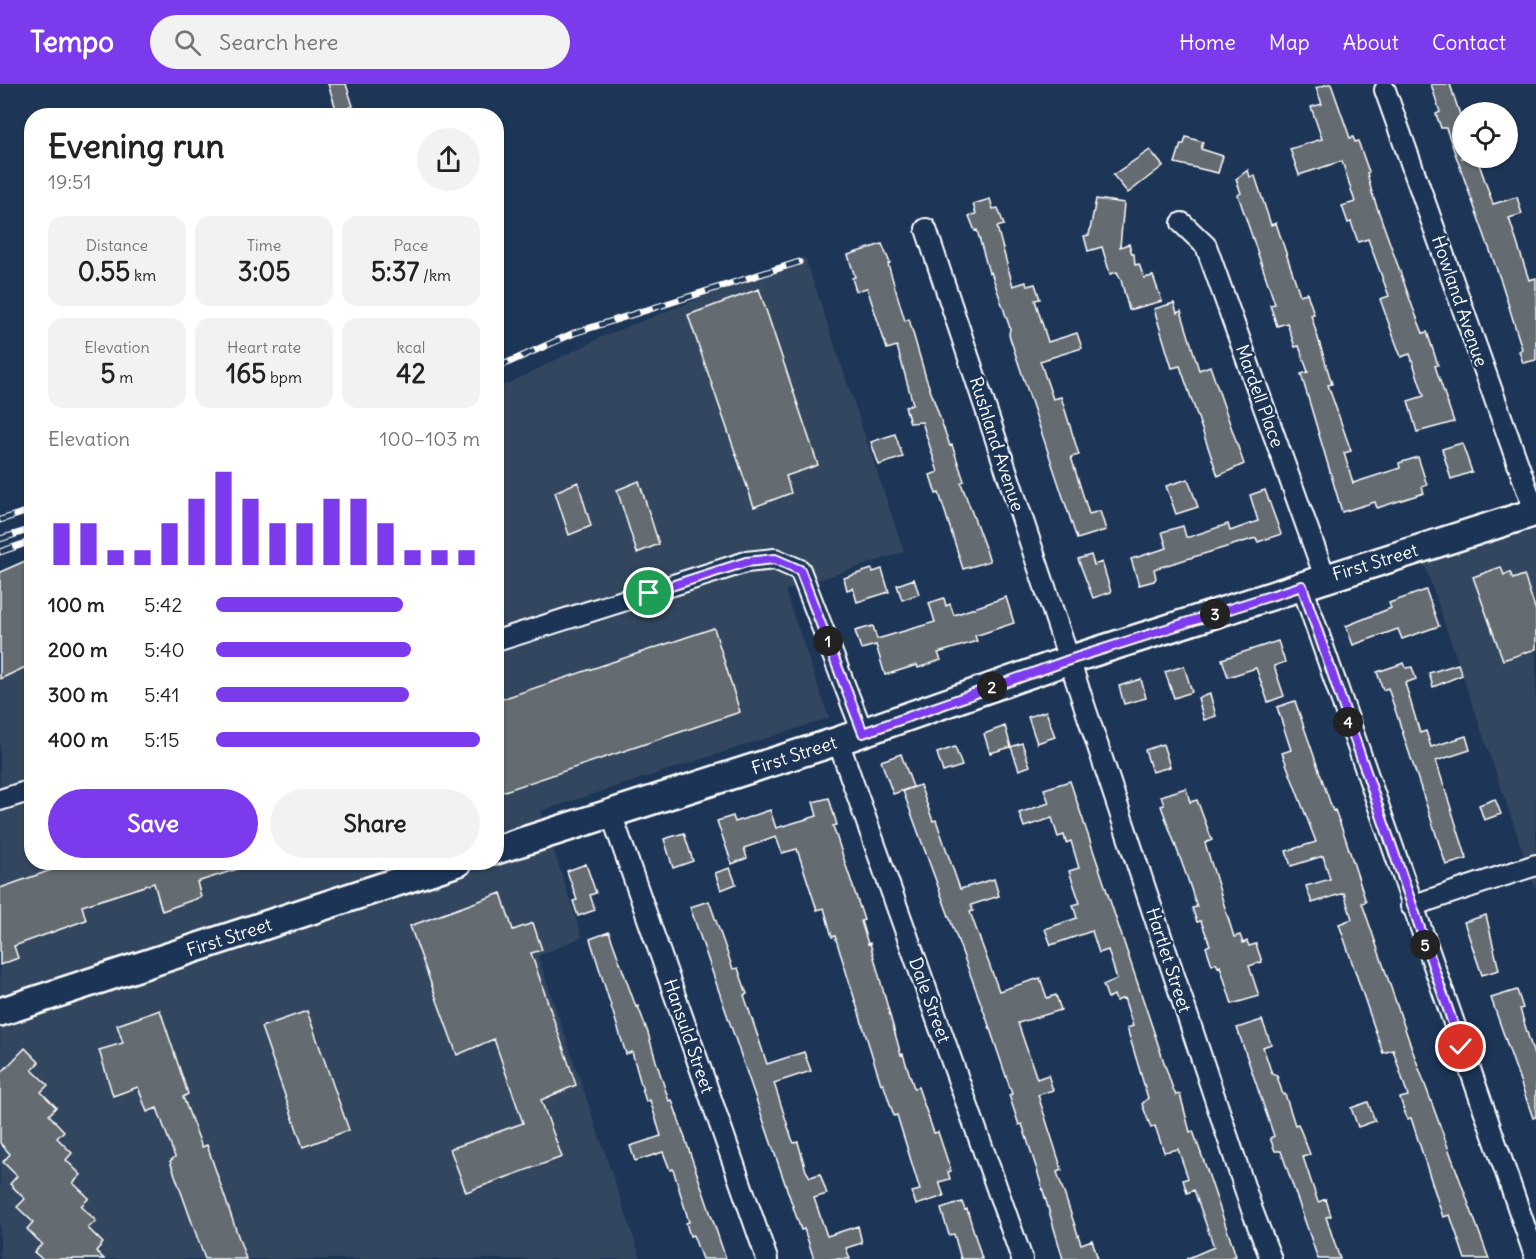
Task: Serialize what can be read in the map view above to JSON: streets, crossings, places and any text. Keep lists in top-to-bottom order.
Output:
{
  "streets": {
    "street": [
      "Howland Avenue",
      "Mardell Place",
      "Rushland Avenue",
      "First Street",
      "Hartlet Street",
      "Dale Street",
      "Hansuld Street"
    ]
  },
  "crossings": [
    ["Howland Avenue", "First Street"],
    ["Mardell Place", "First Street"],
    ["Rushland Avenue", "First Street"],
    ["Rushland Avenue", "Hartlet Street"],
    ["First Street", "Hartlet Street"],
    ["First Street", "Dale Street"],
    ["First Street", "Hansuld Street"]
  ],
  "page": {
    "header": "Tempo",
    "search": "Search here",
    "nav": [
      "Home",
      "Map",
      "About",
      "Contact"
    ],
    "heading": ["Evening run", "19:51"],
    "stats": [
      ["Distance", "0.55 km"],
      ["Time", "3:05"],
      ["Pace", "5:37 /km"],
      ["Elevation", "5 m"],
      ["Heart rate", "165 bpm"],
      ["kcal", "42"]
    ],
    "chart": ["Elevation", "100–103 m"],
    "list": [
      {
        "name": "100 m",
        "note": "5:42"
      },
      {
        "name": "200 m",
        "note": "5:40"
      },
      {
        "name": "300 m",
        "note": "5:41"
      },
      {
        "name": "400 m",
        "note": "5:15"
      }
    ],
    "pins": [
      "3",
      "1",
      "2",
      "4",
      "5"
    ],
    "buttons": ["Save", "Share"]
  }
}
